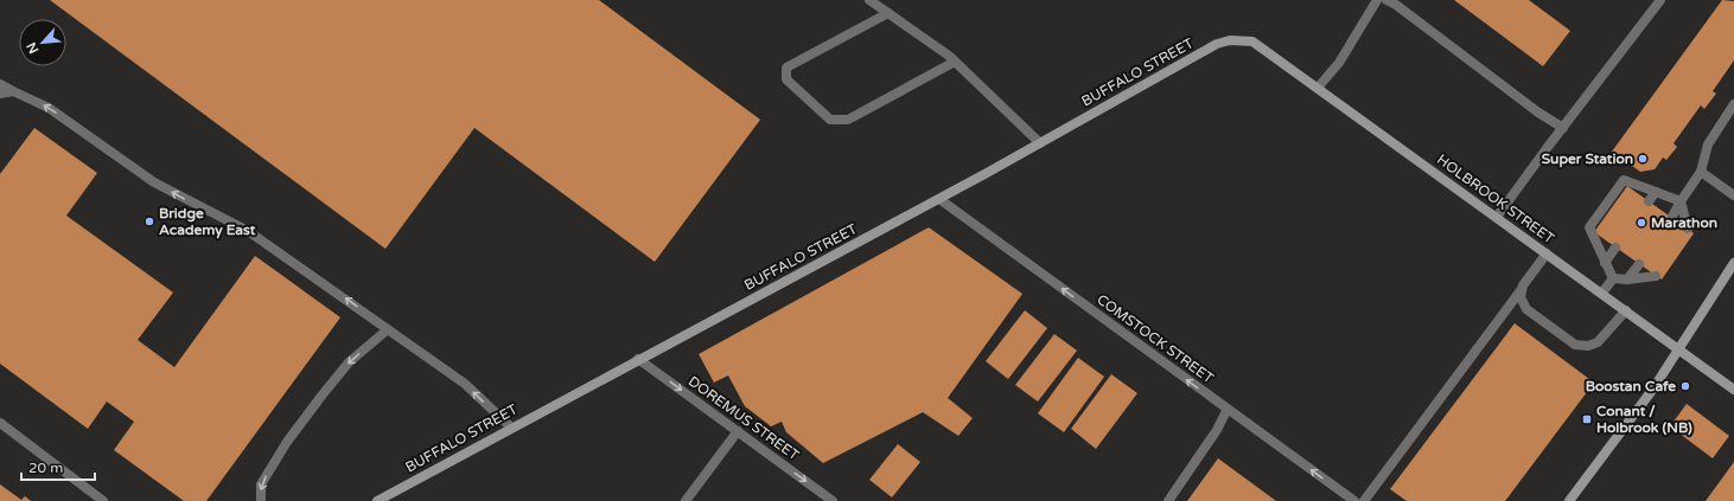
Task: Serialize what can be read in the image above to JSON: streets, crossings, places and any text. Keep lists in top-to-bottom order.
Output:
{
  "streets": {
    "street": [
      "BUFFALO STREET",
      "HOLBROOK STREET",
      "COMSTOCK STREET",
      "DOREMUS STREET"
    ]
  },
  "crossings": [
    ["BUFFALO STREET", "HOLBROOK STREET"],
    ["BUFFALO STREET", "COMSTOCK STREET"],
    ["BUFFALO STREET", "DOREMUS STREET"]
  ],
  "one_way": ["COMSTOCK STREET", "DOREMUS STREET"],
  "places": {
    "other": [
      "Super Station",
      "Bridge Academy East",
      "Marathon",
      "Boostan Cafe"
    ],
    "transit": ["Conant / Holbrook (NB)"]
  },
  "scale_bar": "20 m",
  "north": "bottom left"
}
